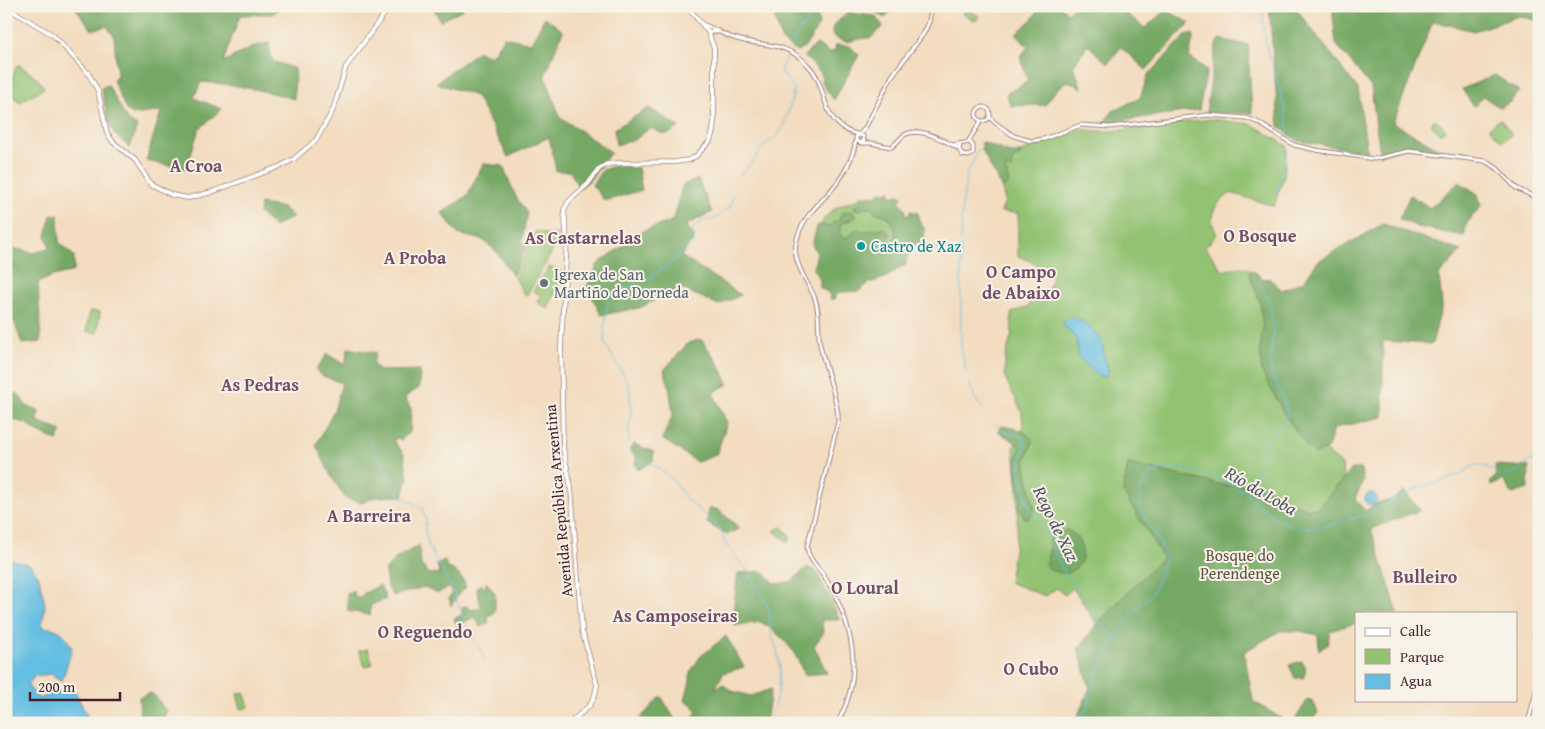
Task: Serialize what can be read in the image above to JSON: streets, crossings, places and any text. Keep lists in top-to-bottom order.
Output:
{
  "streets": {
    "main road": ["Avenida República Arxentina"]
  },
  "districts": [
    "A Croa",
    "O Bosque",
    "As Castarnelas",
    "A Proba",
    "O Campo de Abaixo",
    "As Pedras",
    "A Barreira",
    "Bulleiro",
    "O Loural",
    "As Camposeiras",
    "O Reguendo",
    "O Cubo"
  ],
  "water": ["Río da Loba", "Rego de Xaz"],
  "parks": ["Bosque do Perendenge"],
  "places": ["Castro de Xaz", "Igrexa de San Martiño de Dorneda"],
  "legend": ["Calle", "Parque", "Agua"],
  "scale_bar": "200 m"
}
